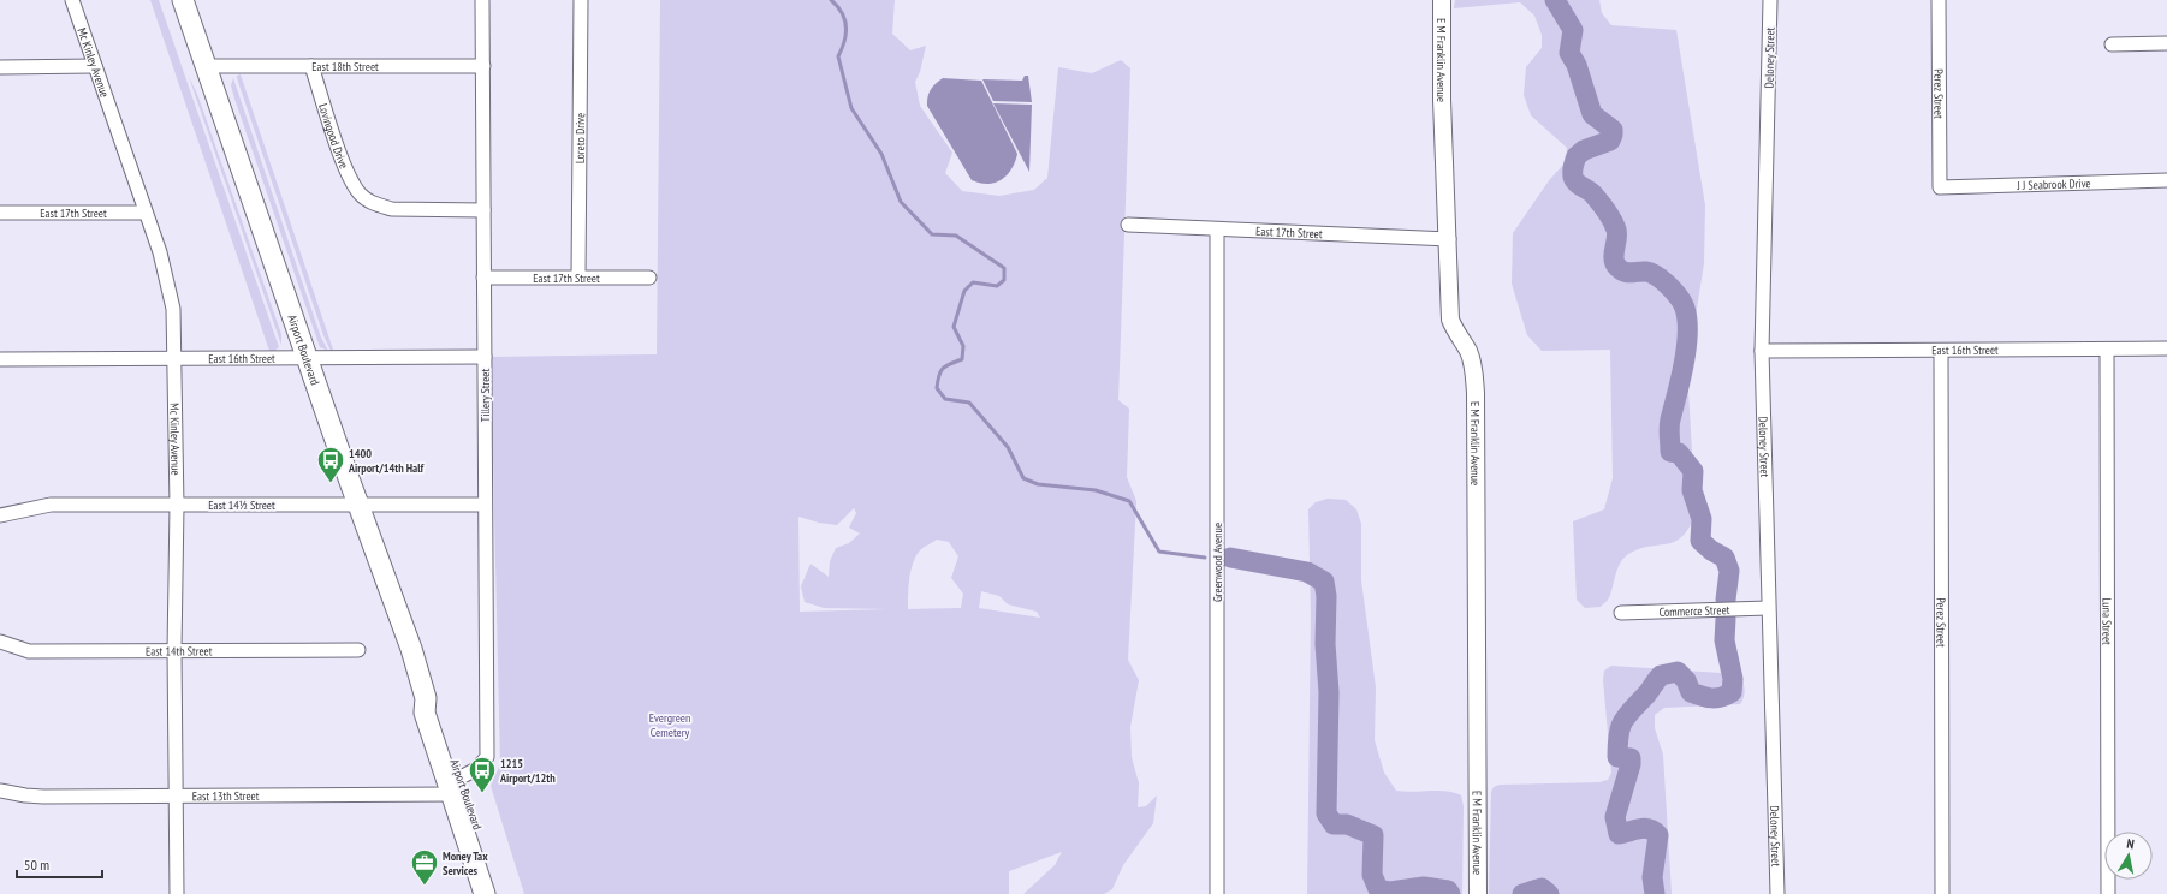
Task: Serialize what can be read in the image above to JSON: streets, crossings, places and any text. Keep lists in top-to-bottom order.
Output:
{
  "streets": {
    "main road": ["Airport Boulevard"],
    "street": [
      "Deloney Street",
      "E M Franklin Avenue",
      "Mc Kinley Avenue",
      "East 18th Street",
      "Perez Street",
      "Lovingood Drive",
      "Loreto Drive",
      "J J Seabrook Drive",
      "East 17th Street",
      "East 16th Street",
      "Tillery Street",
      "East 14½ Street",
      "Greenwood Avenue",
      "Commerce Street",
      "Luna Street",
      "East 14th Street",
      "East 13th Street"
    ]
  },
  "crossings": [
    ["Deloney Street", "East 16th Street"],
    ["Deloney Street", "Commerce Street"],
    ["E M Franklin Avenue", "East 17th Street"],
    ["Mc Kinley Avenue", "East 17th Street"],
    ["Mc Kinley Avenue", "East 16th Street"],
    ["Mc Kinley Avenue", "East 14½ Street"],
    ["Mc Kinley Avenue", "East 14th Street"],
    ["Mc Kinley Avenue", "East 13th Street"],
    ["East 18th Street", "Lovingood Drive"],
    ["East 18th Street", "Airport Boulevard"],
    ["East 18th Street", "Tillery Street"],
    ["Perez Street", "J J Seabrook Drive"],
    ["Perez Street", "East 16th Street"],
    ["Lovingood Drive", "Tillery Street"],
    ["Loreto Drive", "East 17th Street"],
    ["East 17th Street", "Tillery Street"],
    ["East 17th Street", "Greenwood Avenue"],
    ["Airport Boulevard", "East 16th Street"],
    ["Airport Boulevard", "Tillery Street"],
    ["Airport Boulevard", "East 14½ Street"],
    ["Airport Boulevard", "East 13th Street"],
    ["East 16th Street", "Tillery Street"],
    ["East 16th Street", "Luna Street"],
    ["Tillery Street", "East 14½ Street"],
    ["Tillery Street", "East 13th Street"]
  ],
  "parks": ["Evergreen Cemetery"],
  "places": {
    "bus stop": ["1400 Airport/14th Half", "1215 Airport/12th"],
    "office": ["Money Tax Services"]
  },
  "scale_bar": "50 m",
  "north": "top"
}
